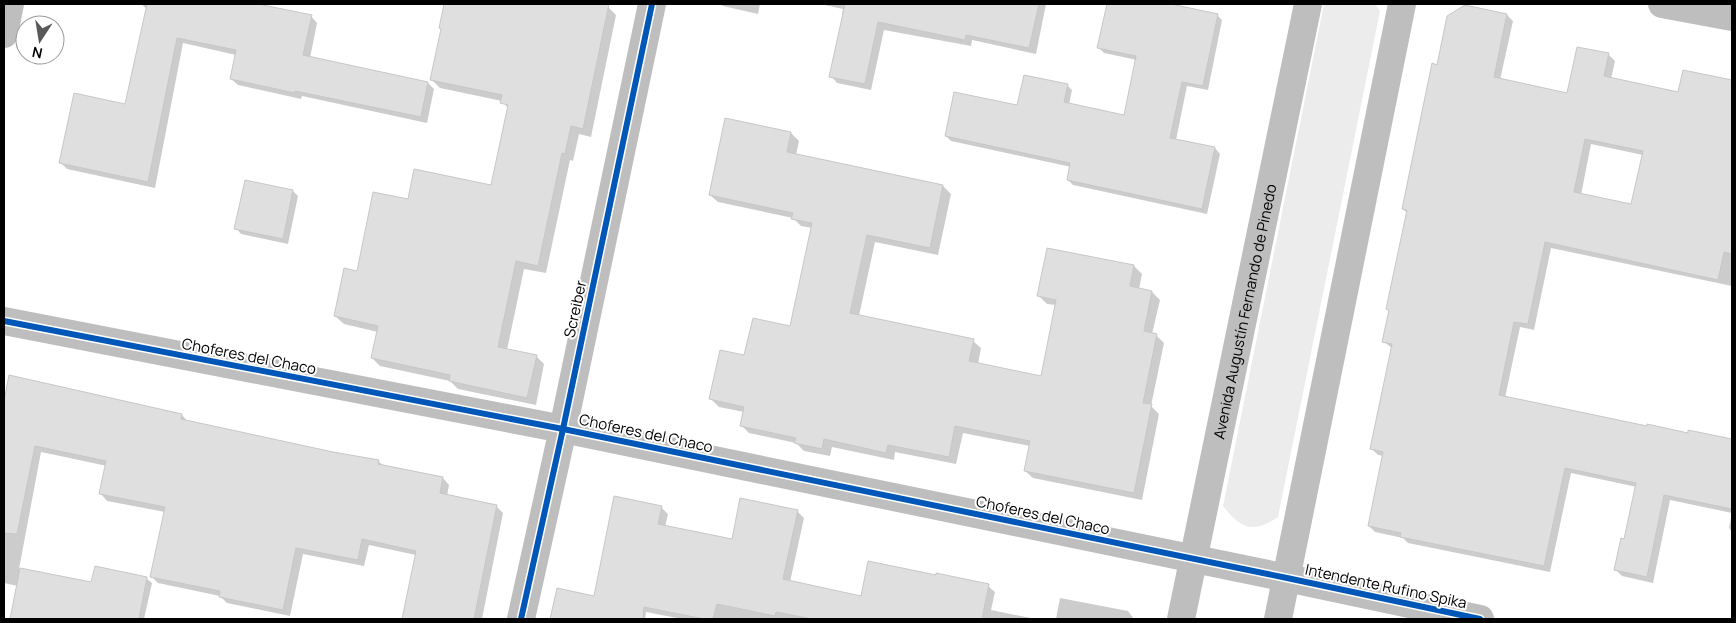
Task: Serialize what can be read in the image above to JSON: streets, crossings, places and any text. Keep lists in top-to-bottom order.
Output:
{
  "streets": {
    "street": [
      "Screiber",
      "Avenida Augustín Fernando de Pinedo",
      "Choferes del Chaco",
      "Intendente Rufino Spika"
    ]
  },
  "crossings": [
    ["Screiber", "Choferes del Chaco"],
    ["Avenida Augustín Fernando de Pinedo", "Choferes del Chaco"],
    ["Choferes del Chaco", "Intendente Rufino Spika"]
  ],
  "north": "bottom"
}
